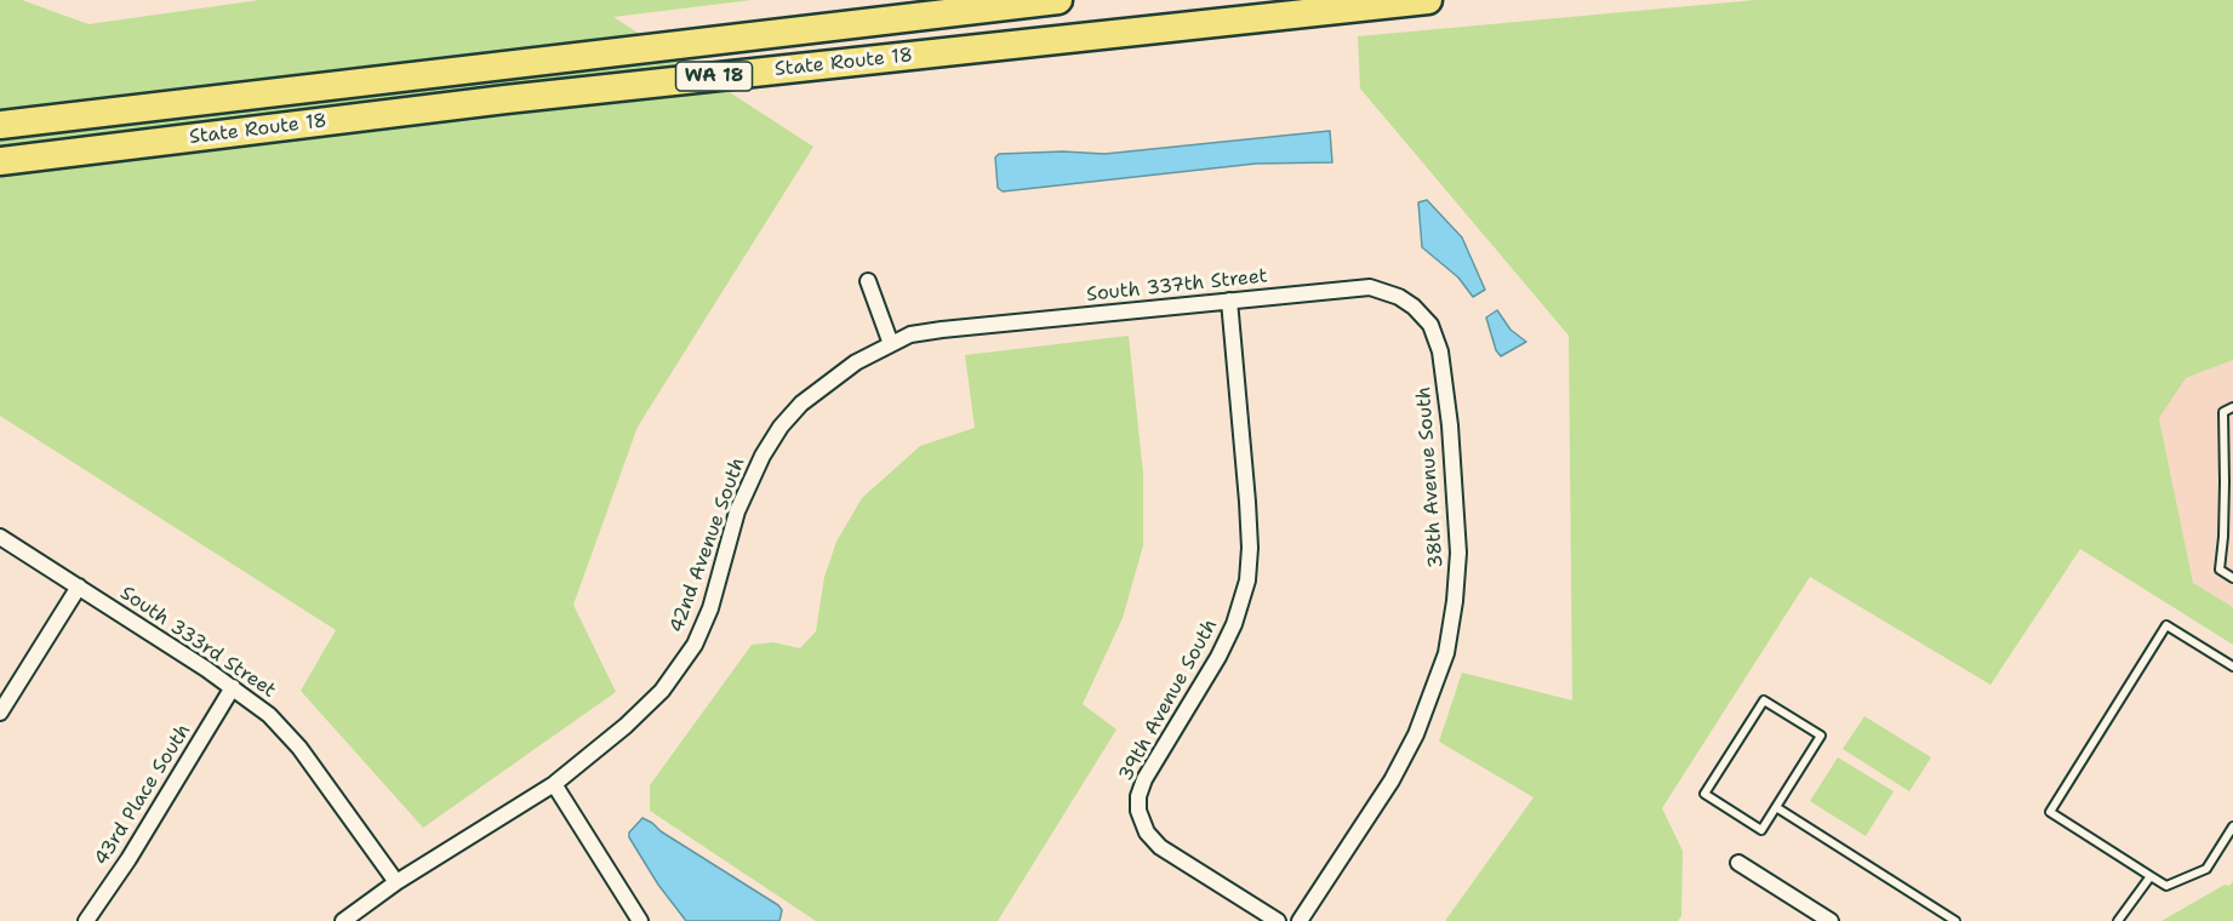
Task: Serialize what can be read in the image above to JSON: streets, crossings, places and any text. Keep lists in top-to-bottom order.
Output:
{
  "streets": {
    "highway": ["State Route 18", "WA 18"],
    "street": [
      "South 337th Street",
      "38th Avenue South",
      "42nd Avenue South",
      "South 333rd Street",
      "39th Avenue South",
      "43rd Place South"
    ]
  },
  "crossings": [
    ["South 337th Street", "38th Avenue South"],
    ["South 337th Street", "42nd Avenue South"],
    ["South 337th Street", "39th Avenue South"],
    ["42nd Avenue South", "South 333rd Street"],
    ["South 333rd Street", "43rd Place South"]
  ]
}
